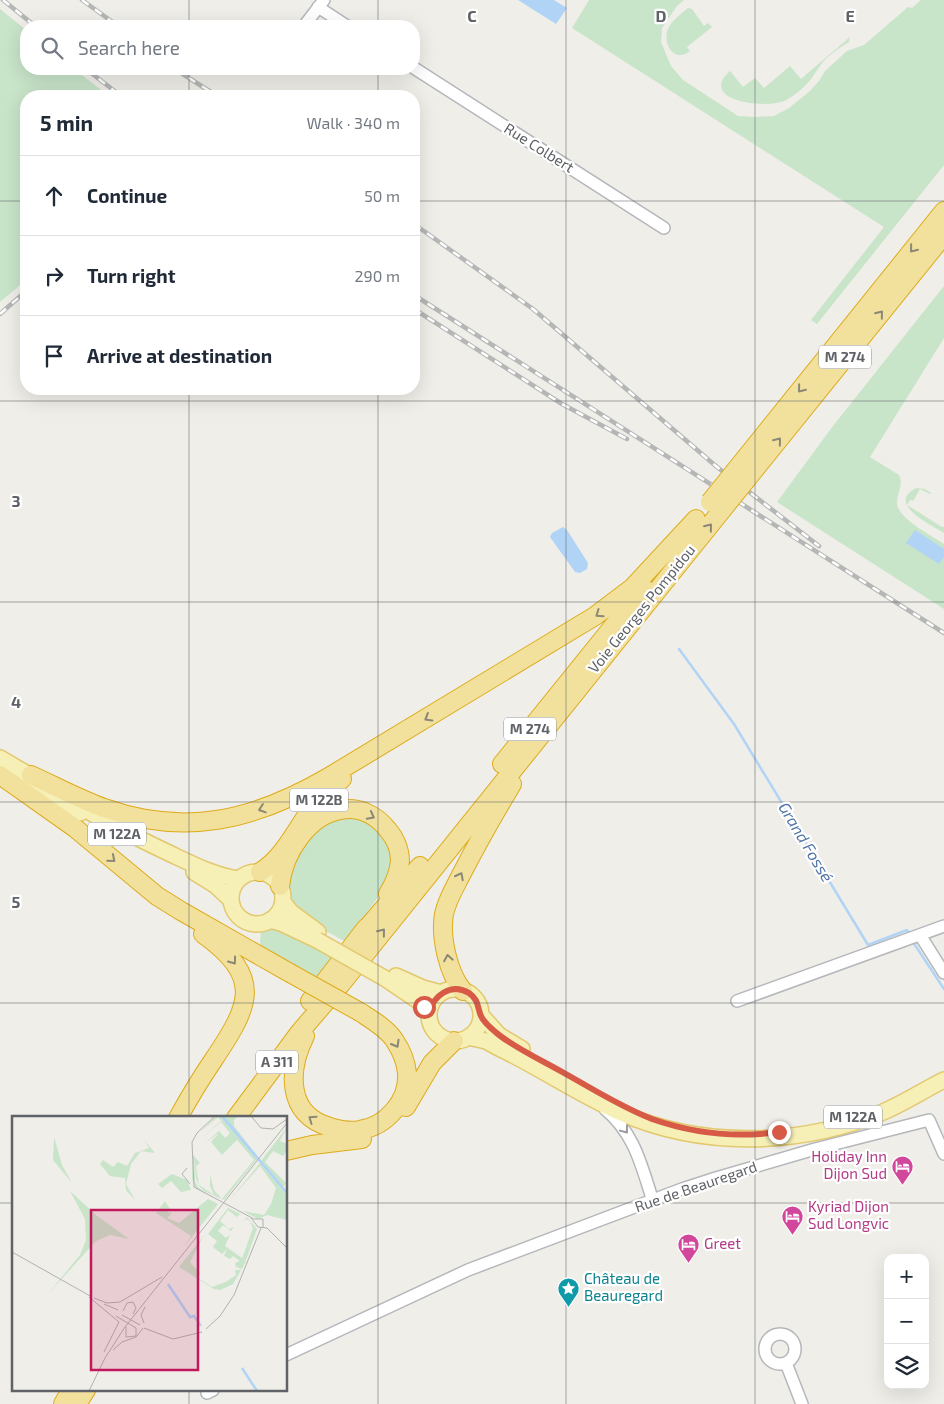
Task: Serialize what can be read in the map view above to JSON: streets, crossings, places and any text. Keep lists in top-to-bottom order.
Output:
{
  "streets": {
    "highway": [
      "M 274",
      "Voie Georges Pompidou",
      "M 122B",
      "M 122A",
      "A 311"
    ],
    "street": ["Rue Colbert", "Rue de Beauregard"]
  },
  "crossings": [
    ["M 274", "Voie Georges Pompidou"],
    ["M 274", "M 122A"],
    ["M 274", "A 311"],
    ["Voie Georges Pompidou", "M 122A"],
    ["M 122B", "M 122A"]
  ],
  "water": ["Grand Fossé"],
  "places": {
    "hotel": ["Holiday Inn Dijon Sud", "Kyriad Dijon Sud Longvic", "Greet"],
    "place": ["Château de Beauregard"]
  },
  "page": {
    "search": "Search here",
    "heading": ["5 min", "Walk · 340 m"],
    "list": [
      ["Continue", "50 m"],
      ["Turn right", "290 m"],
      "Arrive at destination"
    ],
    "map_buttons": ["+", "−"]
  },
  "grid": {
    "columns": ["C", "D", "E"],
    "rows": ["3", "4", "5"]
  }
}
